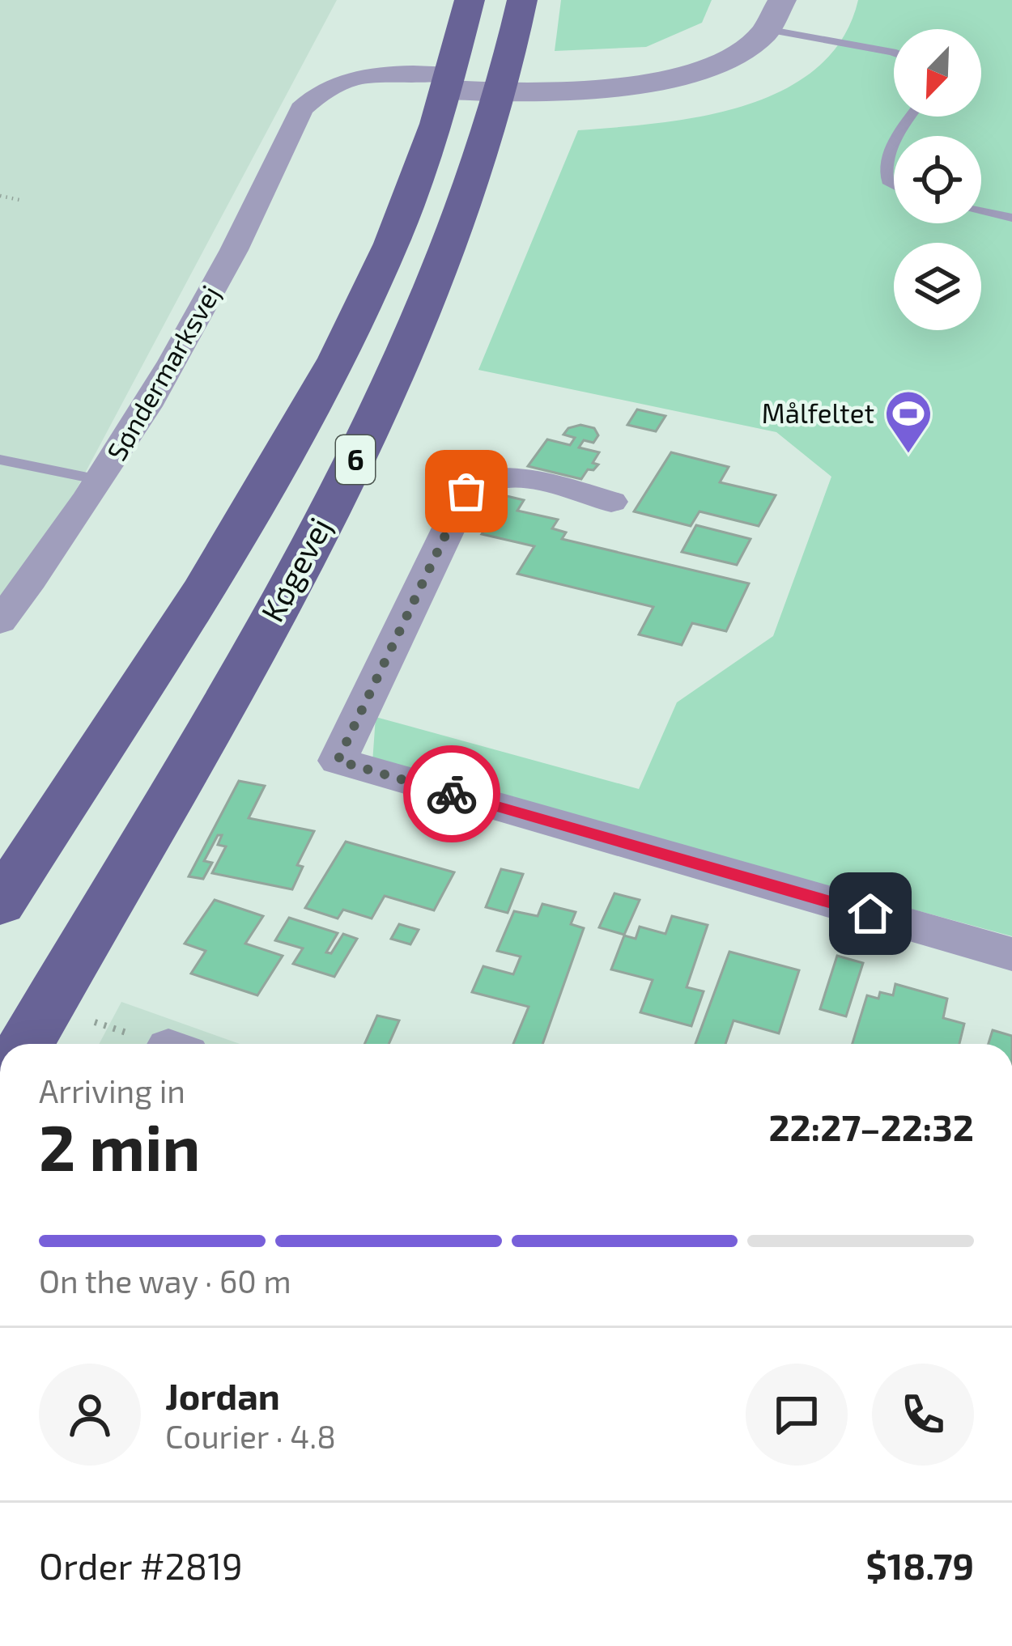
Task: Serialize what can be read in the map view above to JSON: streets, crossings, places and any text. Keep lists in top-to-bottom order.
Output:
{
  "streets": {
    "main road": ["6", "Køgevej"],
    "street": ["Søndermarksvej"]
  },
  "crossings": [
    ["Søndermarksvej", "Køgevej"]
  ],
  "places": {
    "sports": ["Målfeltet"]
  },
  "north": "bottom left",
  "page": {
    "heading": ["2 min", "Arriving in", "22:27–22:32"],
    "panel": [
      "Jordan",
      "Courier · 4.8",
      "Order #2819",
      "$18.79"
    ],
    "bar": "On the way · 60 m"
  }
}
